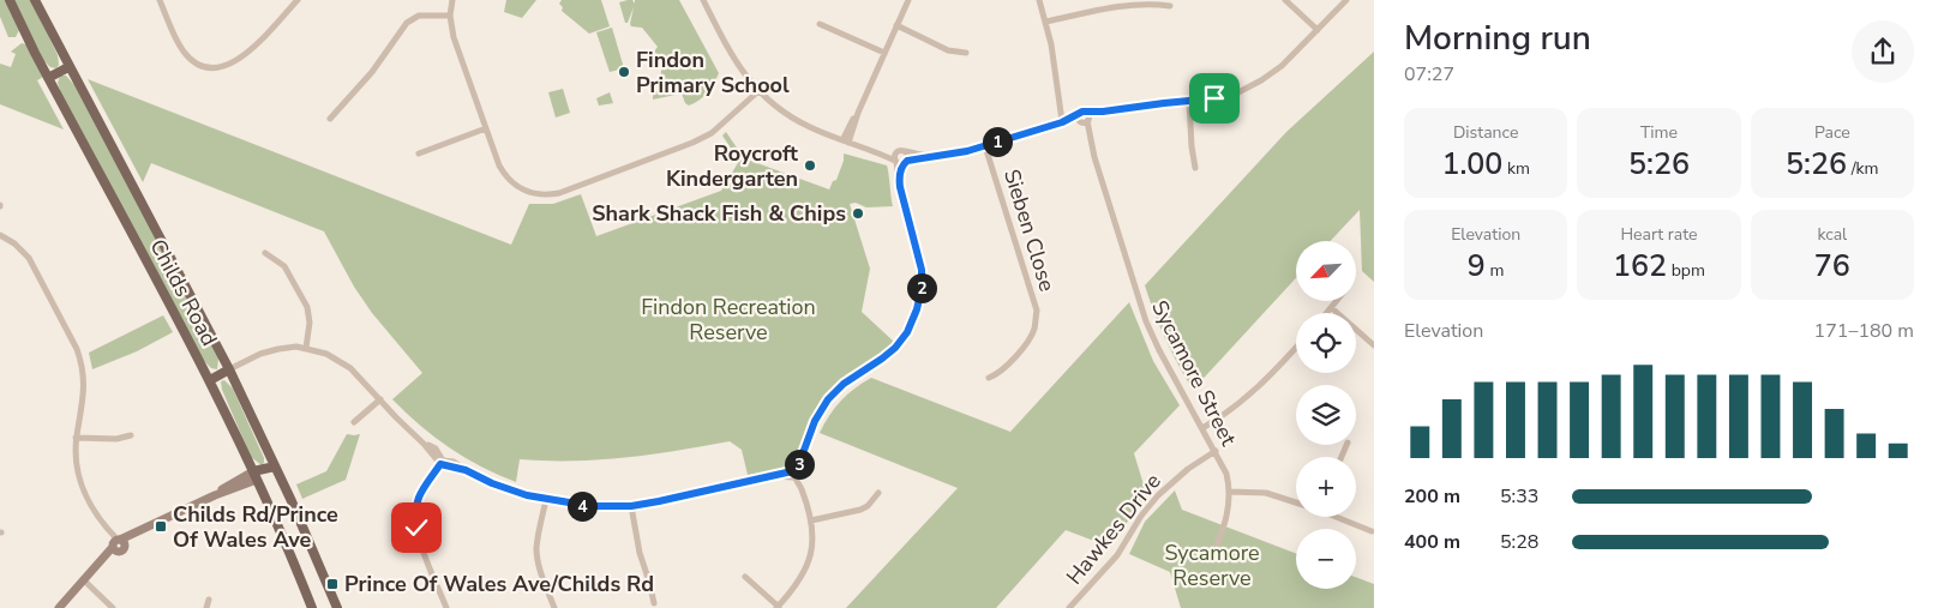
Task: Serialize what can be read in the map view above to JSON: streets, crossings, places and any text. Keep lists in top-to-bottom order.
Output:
{
  "streets": {
    "main road": ["Childs Road"],
    "street": ["Sieben Close", "Sycamore Street", "Hawkes Drive"]
  },
  "crossings": [
    ["Sycamore Street", "Hawkes Drive"]
  ],
  "parks": ["Findon Recreation Reserve", "Sycamore Reserve"],
  "places": {
    "other": ["Findon Primary School", "Roycroft Kindergarten", "Shark Shack Fish & Chips"],
    "transit": ["Childs Rd/Prince Of Wales Ave", "Prince Of Wales Ave/Childs Rd"]
  },
  "north": "bottom left",
  "page": {
    "heading": ["Morning run", "07:27"],
    "stats": [
      ["Distance", "1.00 km"],
      ["Time", "5:26"],
      ["Pace", "5:26 /km"],
      ["Elevation", "9 m"],
      ["Heart rate", "162 bpm"],
      ["kcal", "76"]
    ],
    "pins": [
      "1",
      "2",
      "3",
      "4"
    ],
    "map_buttons": ["+", "−"],
    "chart": ["Elevation", "171–180 m"],
    "list": [
      {
        "name": "200 m",
        "note": "5:33"
      },
      {
        "name": "400 m",
        "note": "5:28"
      }
    ]
  }
}
